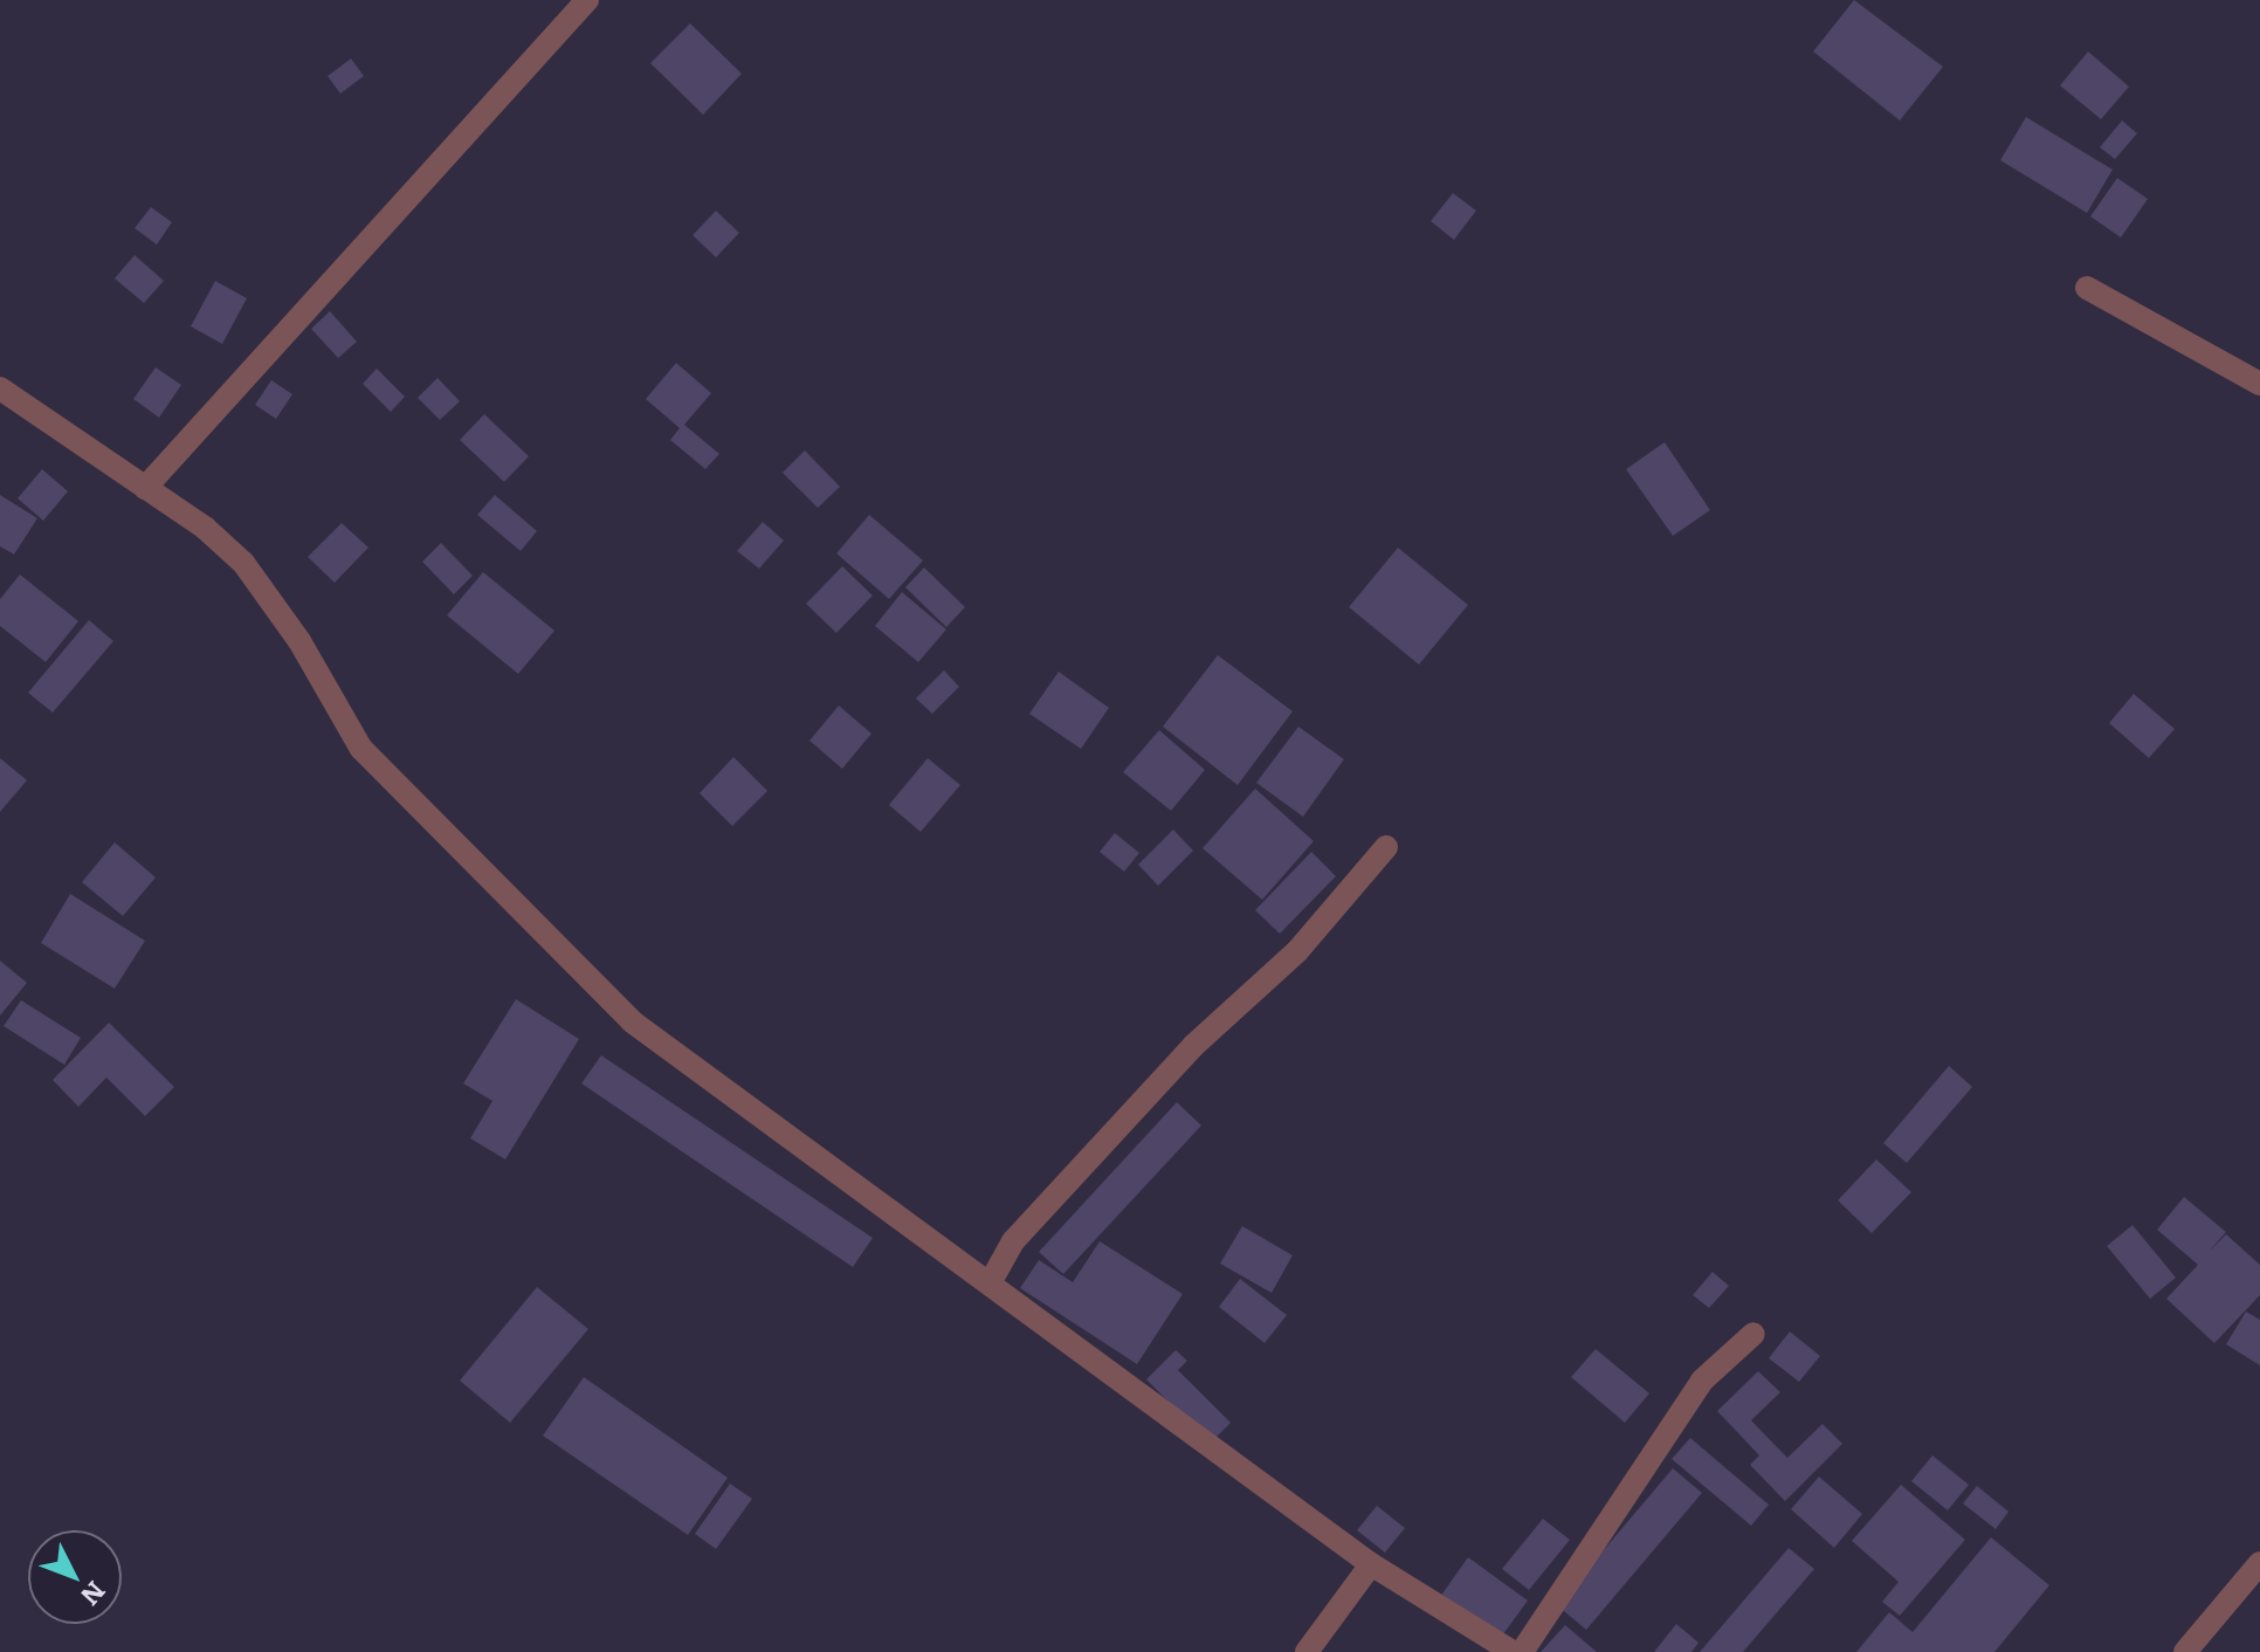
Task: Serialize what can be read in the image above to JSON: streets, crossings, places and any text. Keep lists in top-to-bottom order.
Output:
{
  "north": "bottom right"
}
